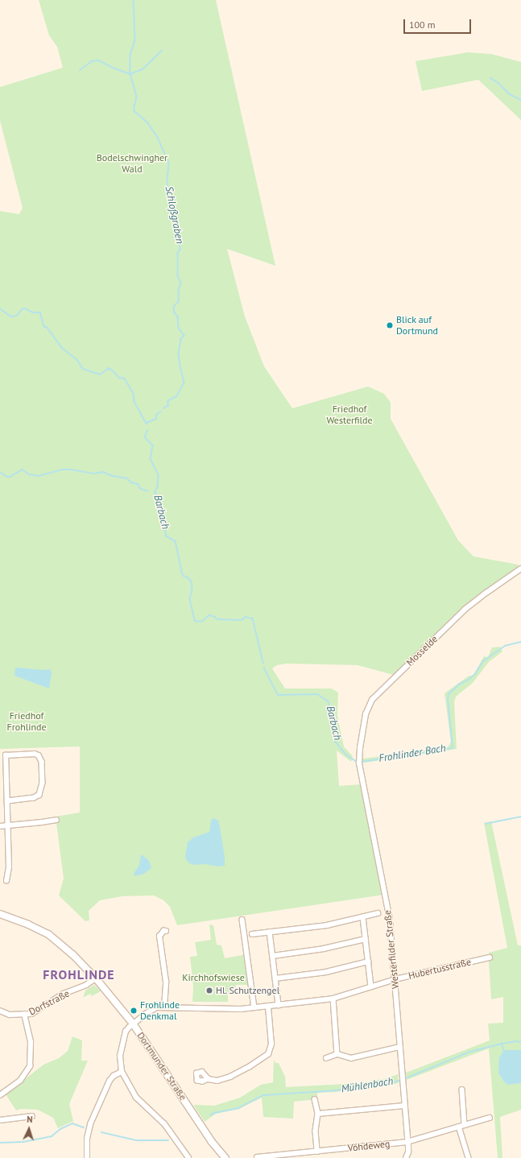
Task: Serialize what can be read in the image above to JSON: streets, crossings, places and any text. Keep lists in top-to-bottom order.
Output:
{
  "streets": {
    "main road": ["Dortmunder Straße"],
    "street": [
      "Mosselde",
      "Westerfilder Straße",
      "Hubertusstraße",
      "Dorfstraße",
      "Vöhdeweg"
    ]
  },
  "crossings": [
    ["Mosselde", "Westerfilder Straße"],
    ["Westerfilder Straße", "Hubertusstraße"],
    ["Westerfilder Straße", "Vöhdeweg"],
    ["Hubertusstraße", "Dortmunder Straße"],
    ["Dorfstraße", "Dortmunder Straße"]
  ],
  "districts": ["FROHLINDE"],
  "water": [
    "Schloßgraben",
    "Barbach",
    "Frohlinder Bach",
    "Mühlenbach"
  ],
  "parks": [
    "Bodelschwingher Wald",
    "Friedhof Westerfilde",
    "Friedhof Frohlinde",
    "Kirchhofswiese"
  ],
  "places": ["Blick auf Dortmund", "Hl. Schutzengel", "Frohlinde Denkmal"],
  "scale_bar": "100 m",
  "north": "top"
}
